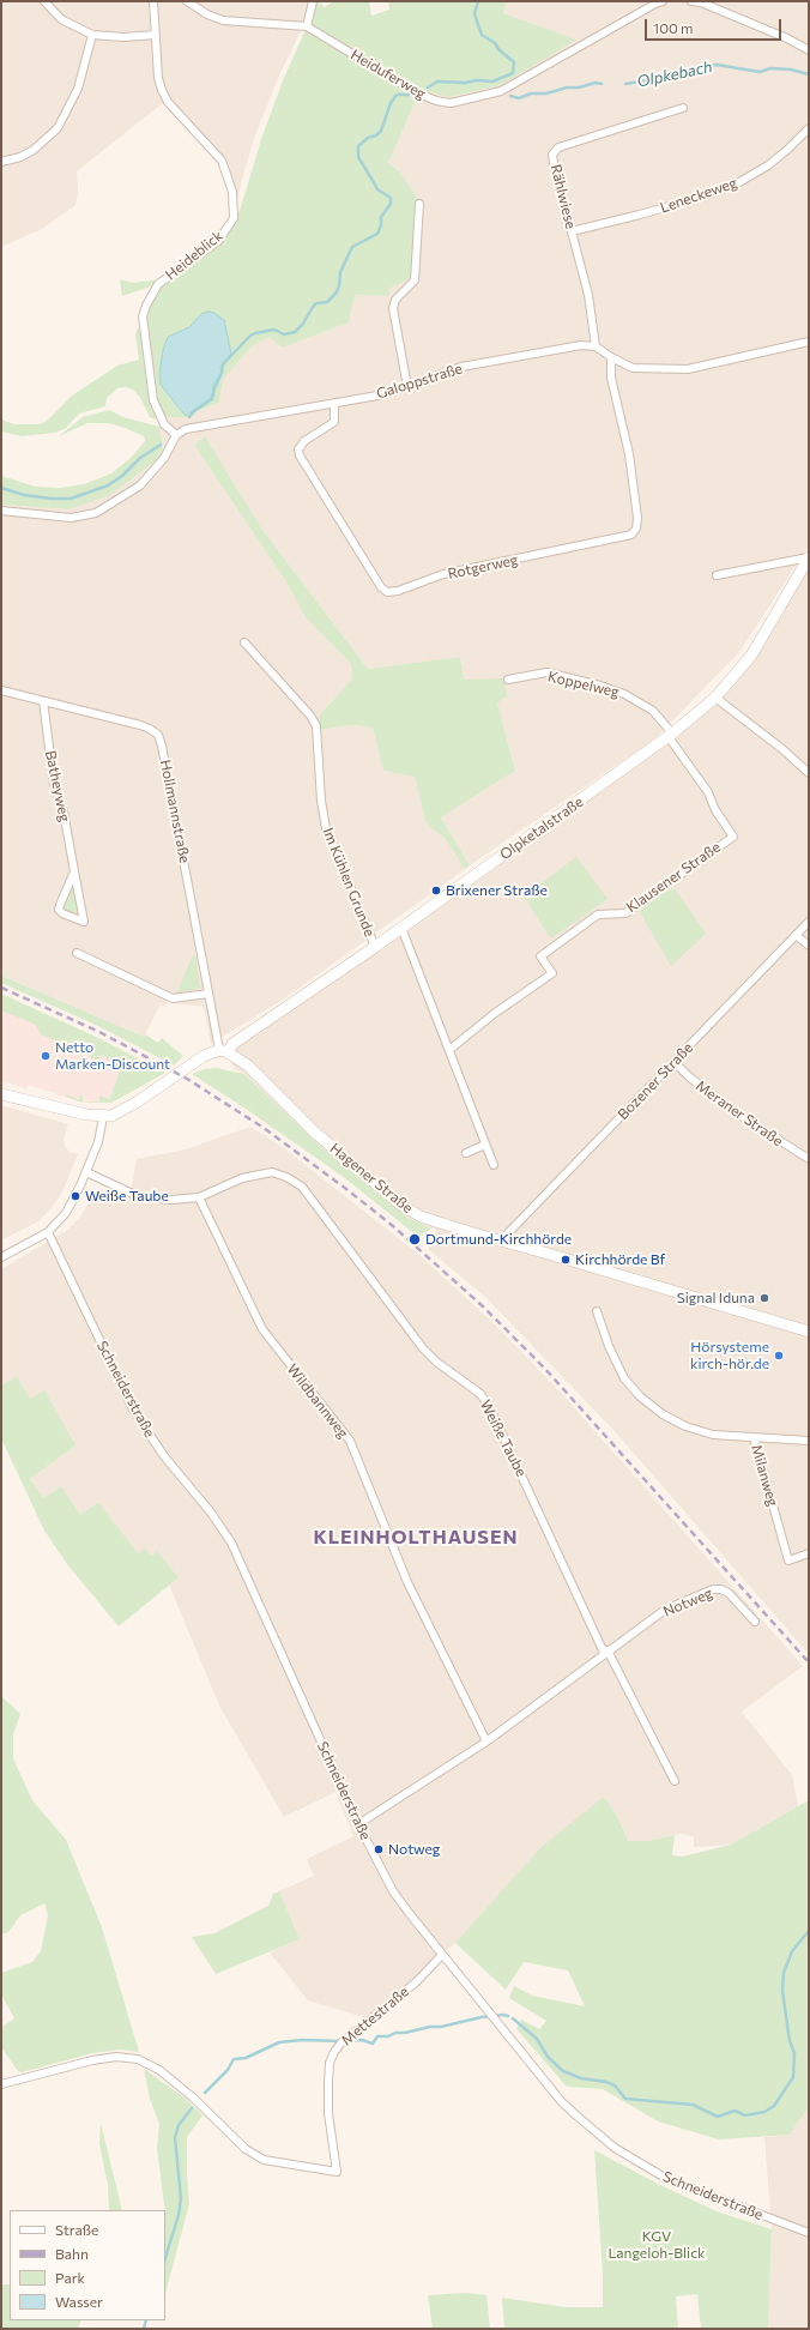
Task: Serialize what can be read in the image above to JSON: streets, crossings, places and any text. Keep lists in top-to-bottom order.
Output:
{
  "streets": {
    "main road": ["Olpketalstraße", "Hagener Straße"],
    "street": [
      "Heiduferweg",
      "Leneckeweg",
      "Rählwiese",
      "Heideblick",
      "Galoppstraße",
      "Rotgerweg",
      "Koppelweg",
      "Batheyweg",
      "Hollmannstraße",
      "Klausener Straße",
      "Im Kühlen Grunde",
      "Bozener Straße",
      "Meraner Straße",
      "Schneiderstraße",
      "Wildbannweg",
      "Weiße Taube",
      "Milanweg",
      "Notweg",
      "Mettestraße"
    ]
  },
  "crossings": [
    ["Leneckeweg", "Rählwiese"],
    ["Rählwiese", "Galoppstraße"],
    ["Heideblick", "Galoppstraße"],
    ["Galoppstraße", "Rotgerweg"],
    ["Koppelweg", "Olpketalstraße"],
    ["Koppelweg", "Klausener Straße"],
    ["Batheyweg", "Hollmannstraße"],
    ["Hollmannstraße", "Olpketalstraße"],
    ["Hollmannstraße", "Hagener Straße"],
    ["Olpketalstraße", "Klausener Straße"],
    ["Olpketalstraße", "Im Kühlen Grunde"],
    ["Olpketalstraße", "Hagener Straße"],
    ["Bozener Straße", "Meraner Straße"],
    ["Bozener Straße", "Hagener Straße"],
    ["Schneiderstraße", "Notweg"],
    ["Schneiderstraße", "Mettestraße"],
    ["Wildbannweg", "Weiße Taube"],
    ["Wildbannweg", "Notweg"],
    ["Weiße Taube", "Notweg"]
  ],
  "districts": ["KLEINHOLTHAUSEN"],
  "water": ["Olpkebach"],
  "parks": ["KGV Langeloh-Blick"],
  "places": [
    "Brixener Straße",
    "Netto Marken-Discount",
    "Weiße Taube",
    "Dortmund-Kirchhörde",
    "Kirchhörde Bf",
    "Signal Iduna",
    "Hörsysteme kirch-hör.de",
    "Notweg"
  ],
  "legend": [
    "Straße",
    "Bahn",
    "Park",
    "Wasser"
  ],
  "scale_bar": "100 m"
}
